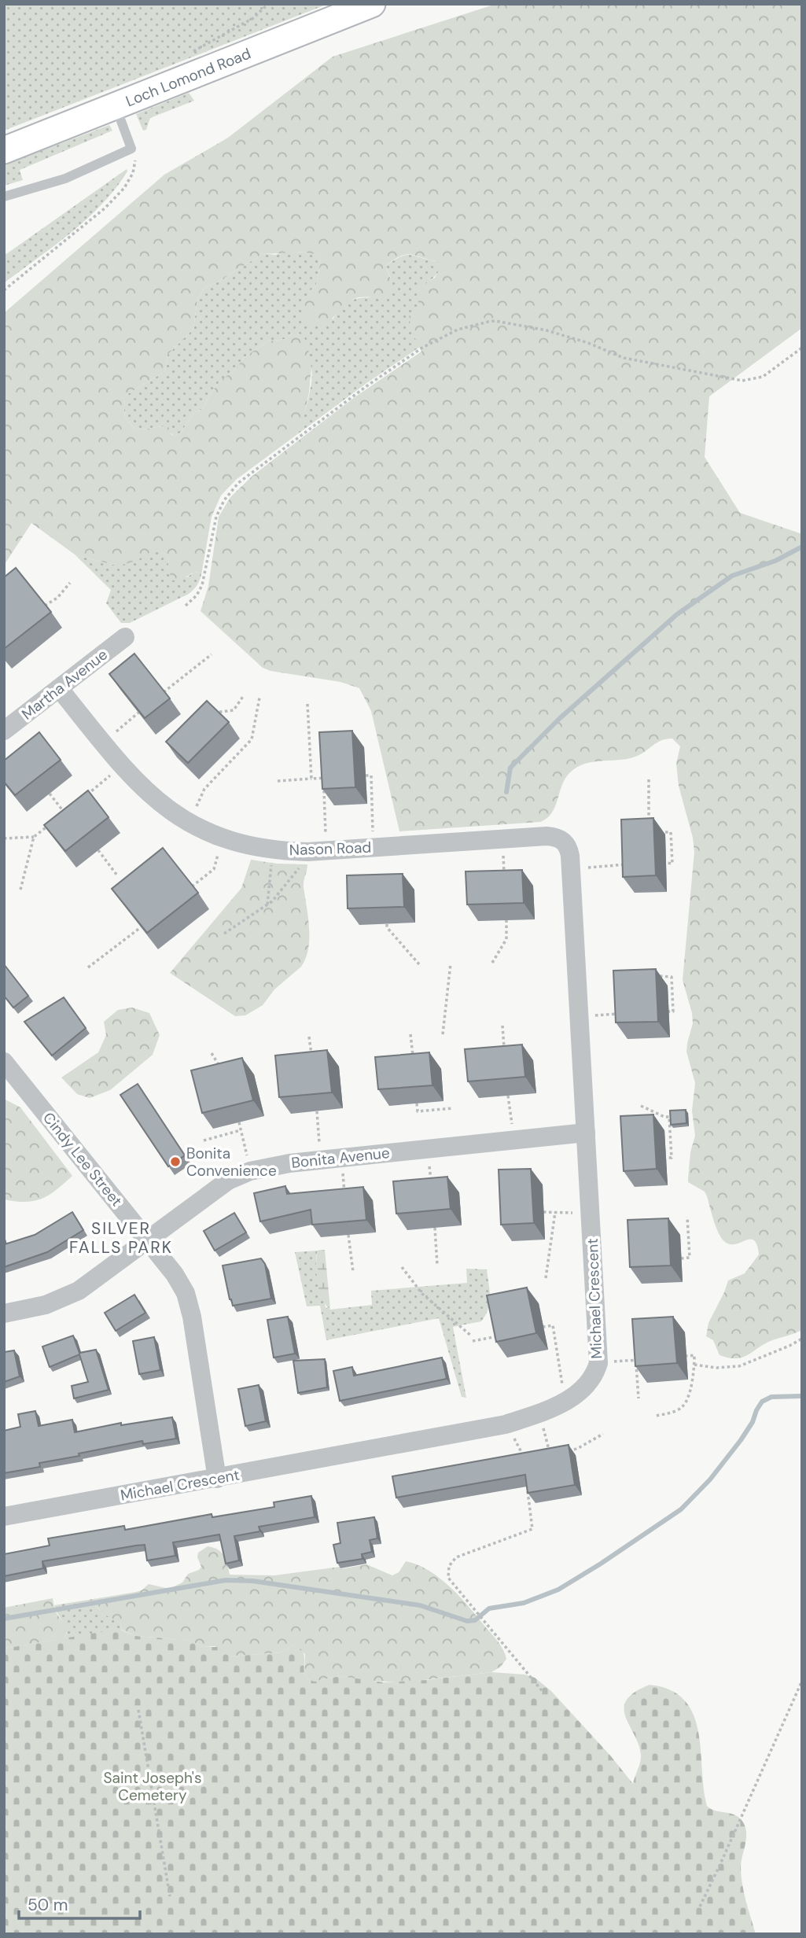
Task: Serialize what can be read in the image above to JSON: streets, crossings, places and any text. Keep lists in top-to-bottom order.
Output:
{
  "streets": {
    "main road": ["Loch Lomond Road"],
    "street": [
      "Martha Avenue",
      "Nason Road",
      "Bonita Avenue",
      "Cindy Lee Street",
      "Michael Crescent"
    ]
  },
  "crossings": [
    ["Martha Avenue", "Nason Road"],
    ["Nason Road", "Michael Crescent"],
    ["Bonita Avenue", "Cindy Lee Street"],
    ["Bonita Avenue", "Michael Crescent"],
    ["Cindy Lee Street", "Michael Crescent"]
  ],
  "districts": ["SILVER FALLS PARK"],
  "parks": ["Saint Joseph's Cemetery"],
  "places": ["Bonita Convenience"],
  "scale_bar": "50 m"
}
